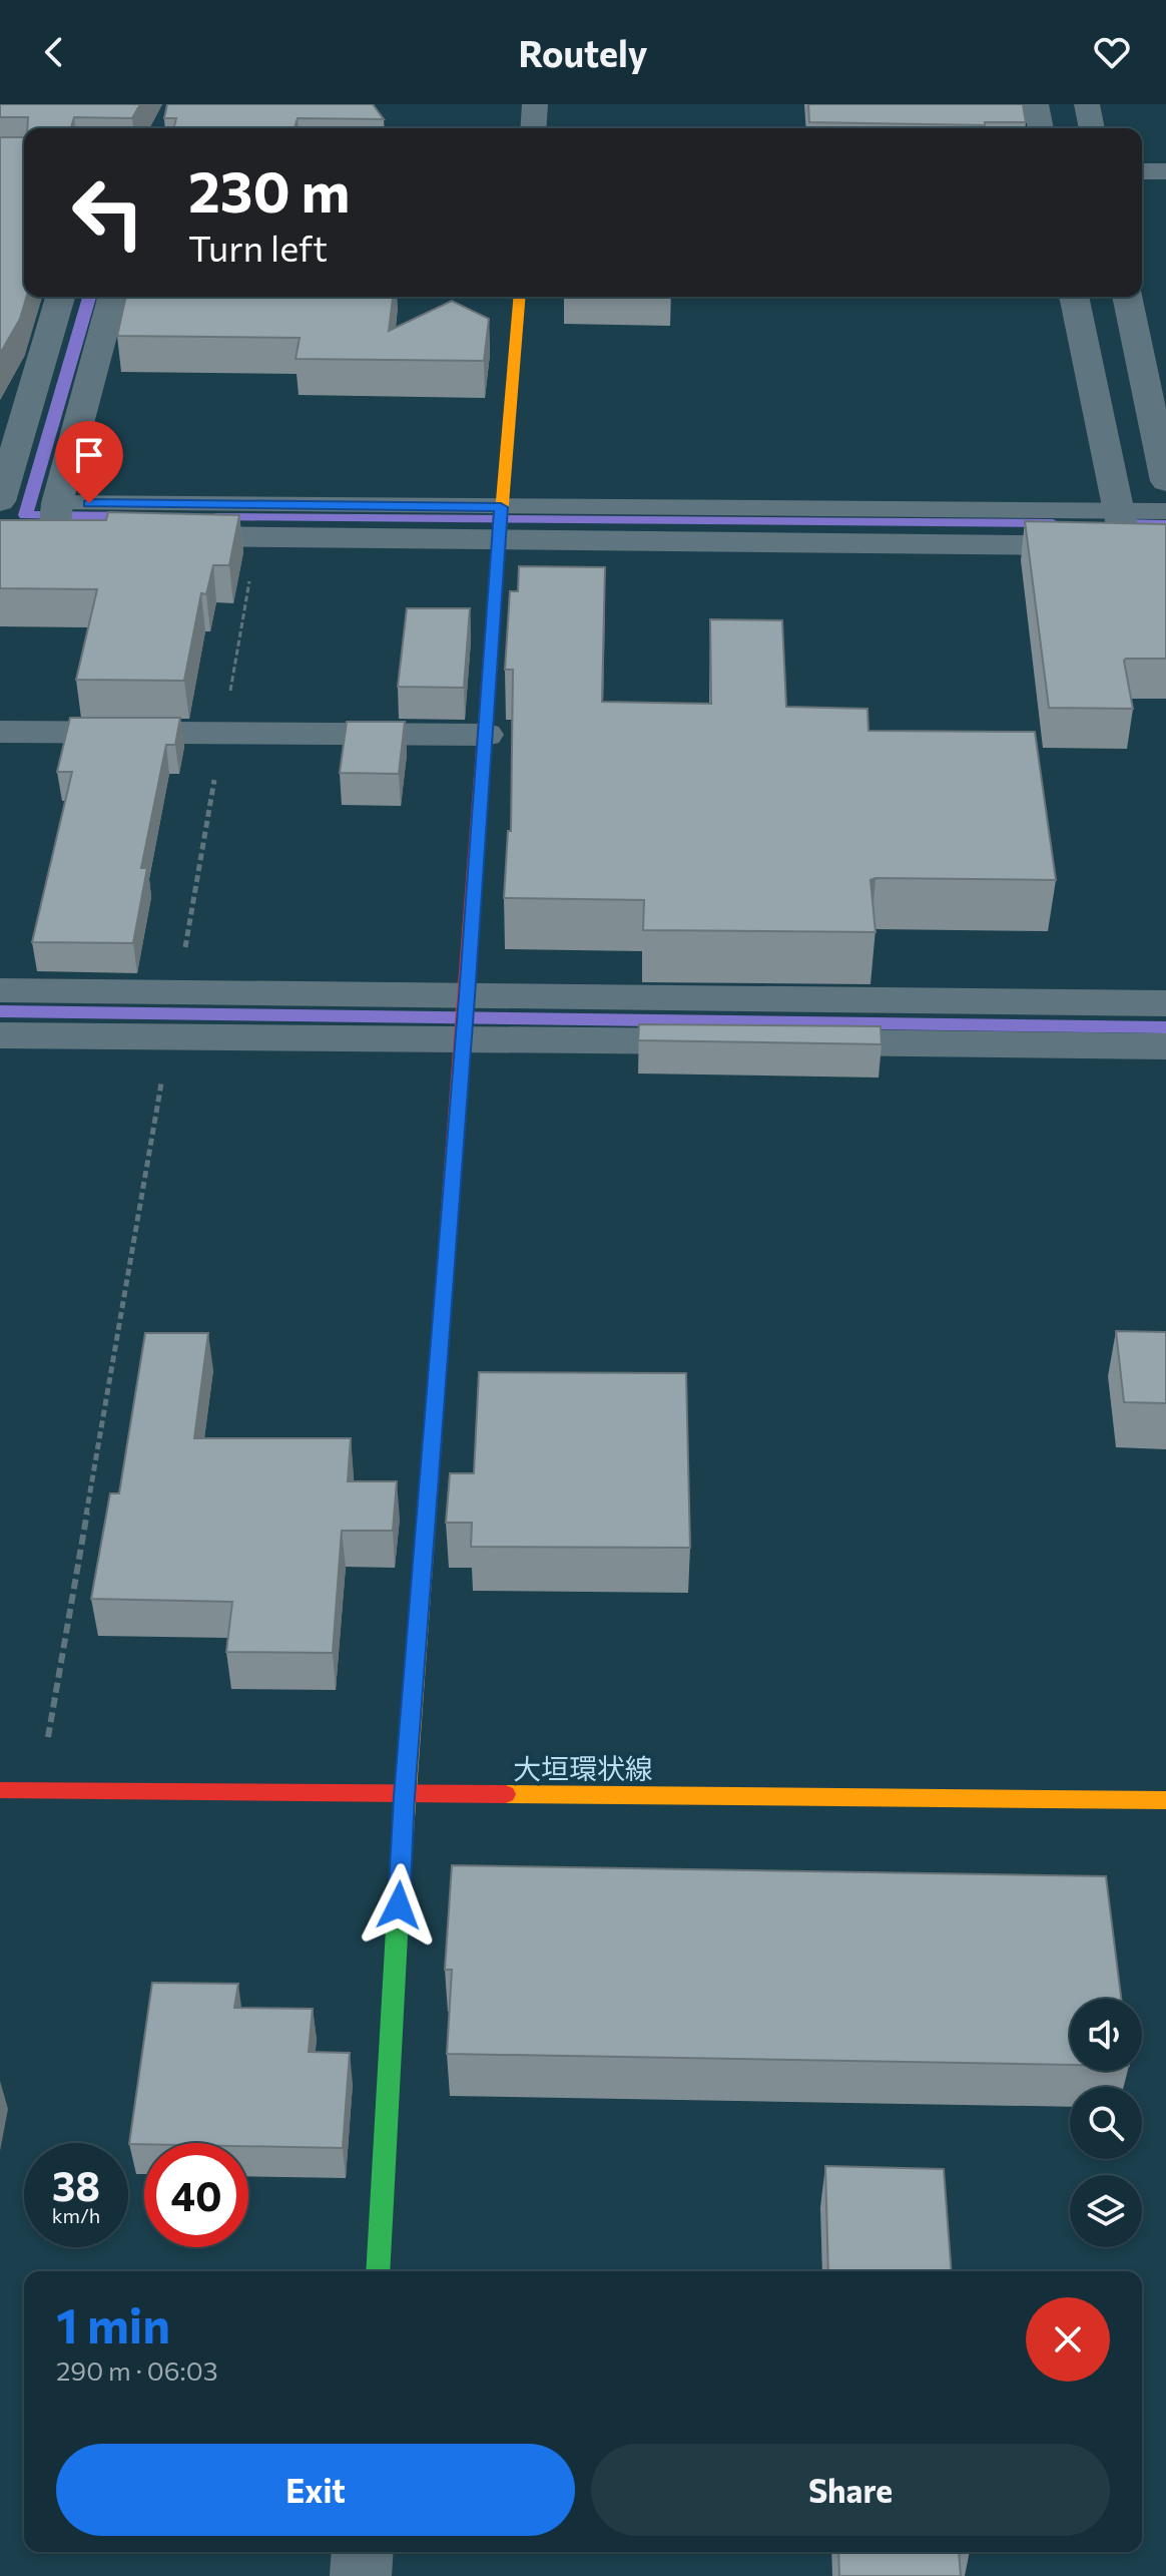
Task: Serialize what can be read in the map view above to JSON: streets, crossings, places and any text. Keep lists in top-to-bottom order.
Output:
{
  "streets": {
    "street": ["大垣環状線"]
  },
  "page": {
    "header": "Routely",
    "turn": ["230 m", "Turn left"],
    "speed": "38 km/h",
    "limit": "40",
    "heading": ["1 min", "290 m · 06:03"],
    "buttons": ["Exit", "Share"]
  }
}
